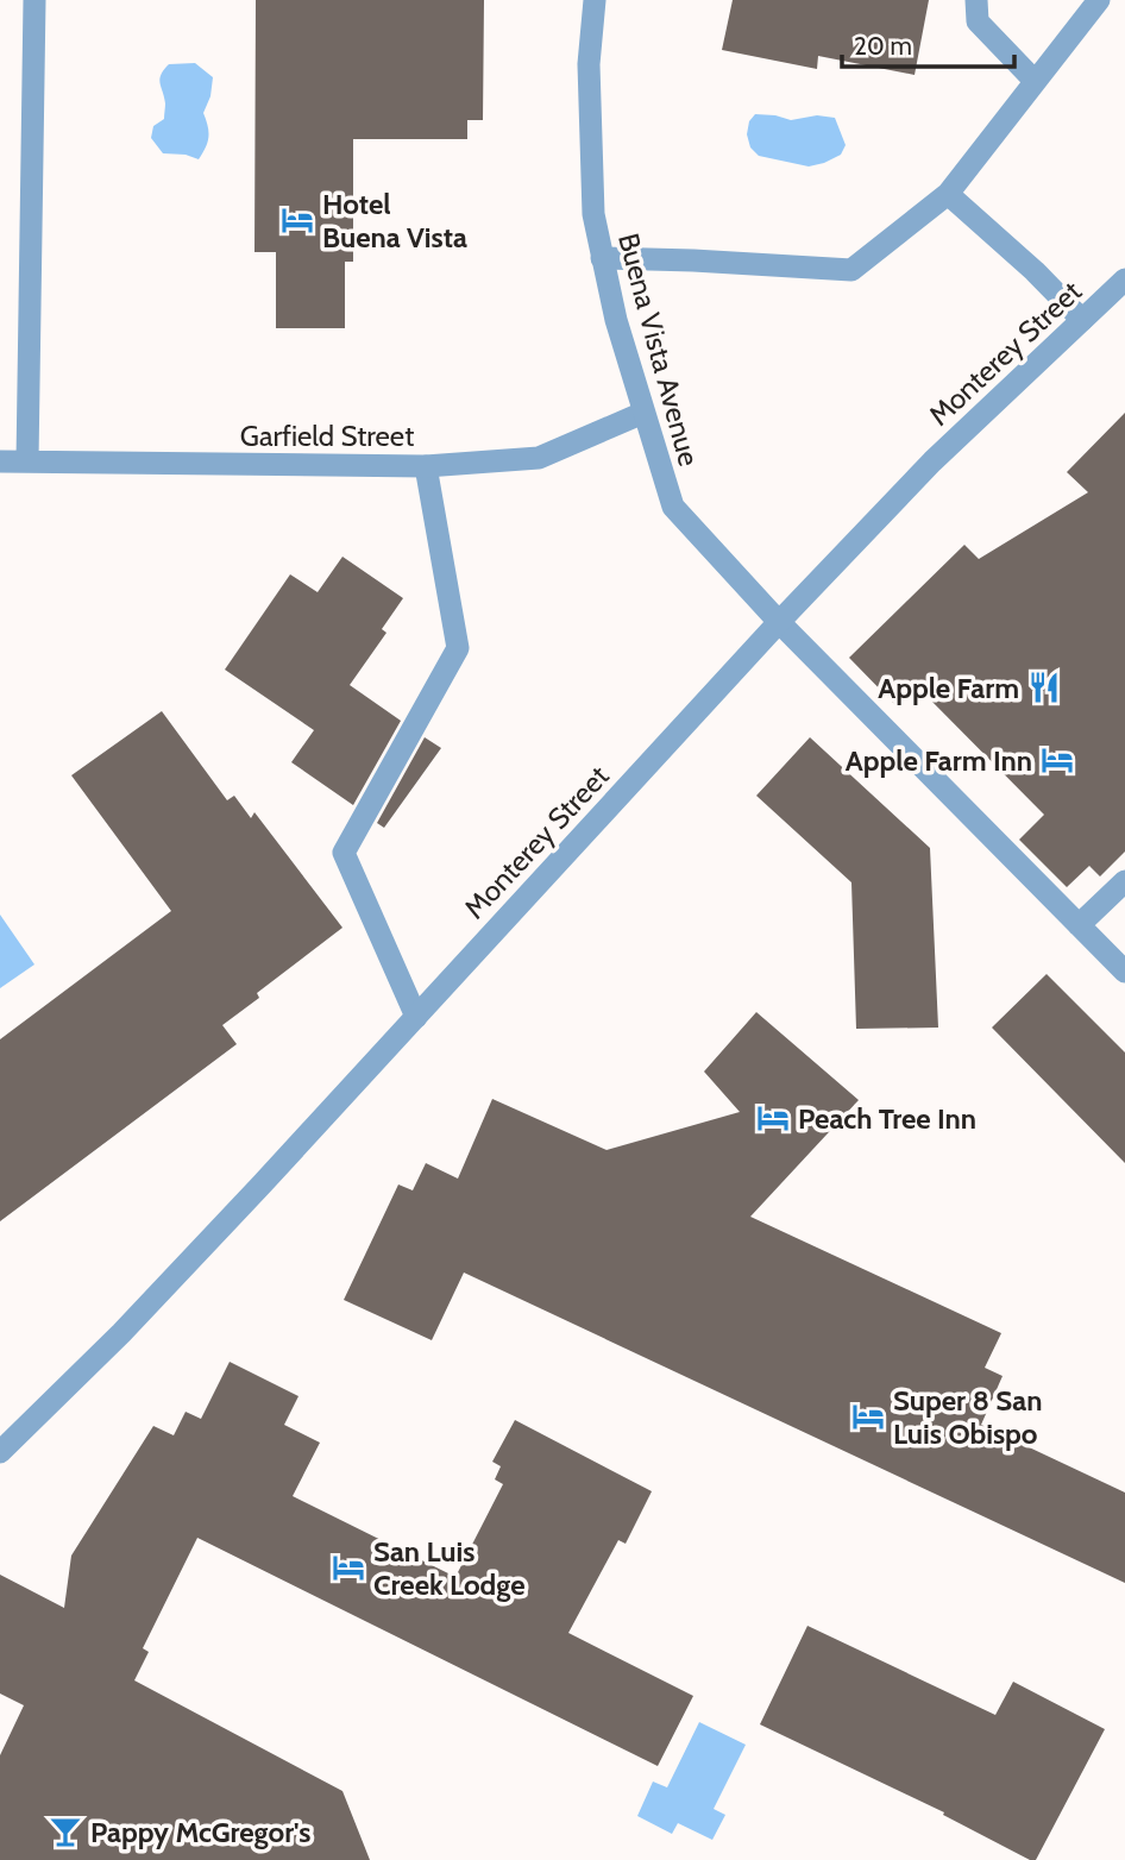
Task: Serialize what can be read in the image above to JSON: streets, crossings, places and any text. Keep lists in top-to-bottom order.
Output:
{
  "streets": {
    "street": ["Buena Vista Avenue", "Monterey Street", "Garfield Street"]
  },
  "crossings": [
    ["Buena Vista Avenue", "Monterey Street"],
    ["Buena Vista Avenue", "Garfield Street"]
  ],
  "places": {
    "hotel": [
      "Hotel Buena Vista",
      "Apple Farm Inn",
      "Peach Tree Inn",
      "Super 8 San Luis Obispo",
      "San Luis Creek Lodge"
    ],
    "restaurant": ["Apple Farm"],
    "bar": ["Pappy McGregor's"]
  },
  "scale_bar": "20 m"
}
